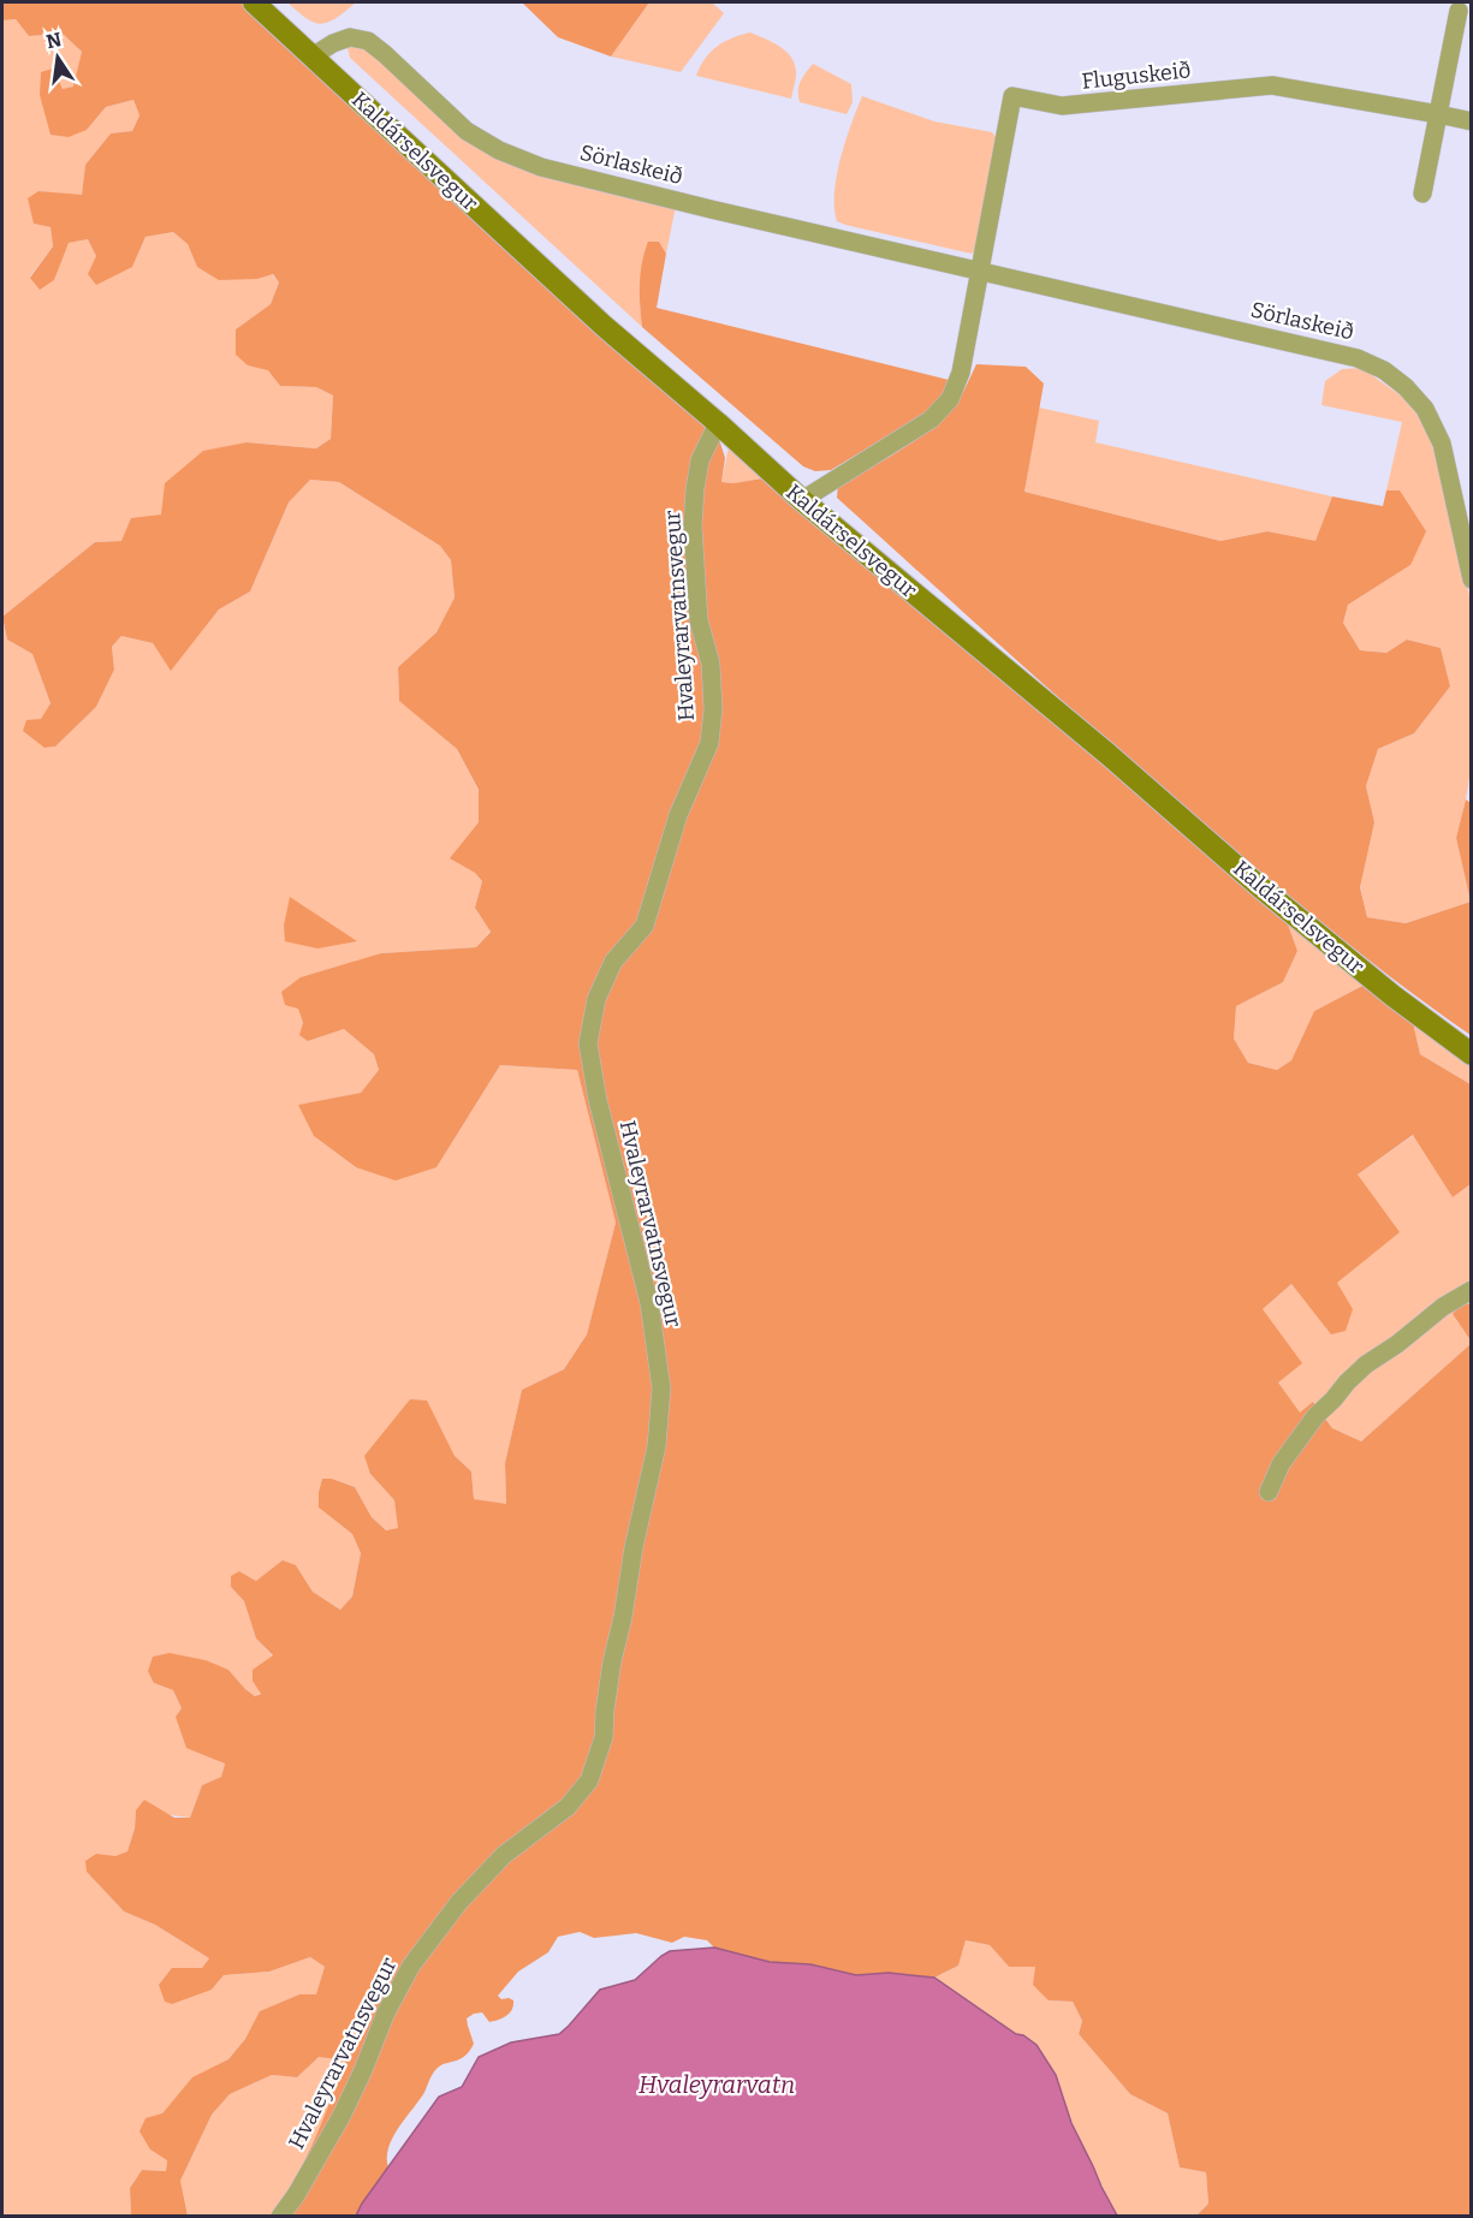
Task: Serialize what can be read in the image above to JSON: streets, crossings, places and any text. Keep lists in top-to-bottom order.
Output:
{
  "streets": {
    "street": [
      "Fluguskeið",
      "Kaldárselsvegur",
      "Sörlaskeið",
      "Hvaleyrarvatnsvegur"
    ]
  },
  "crossings": [
    ["Fluguskeið", "Sörlaskeið"],
    ["Kaldárselsvegur", "Sörlaskeið"],
    ["Kaldárselsvegur", "Hvaleyrarvatnsvegur"]
  ],
  "water": ["Hvaleyrarvatn"],
  "north": "top"
}
